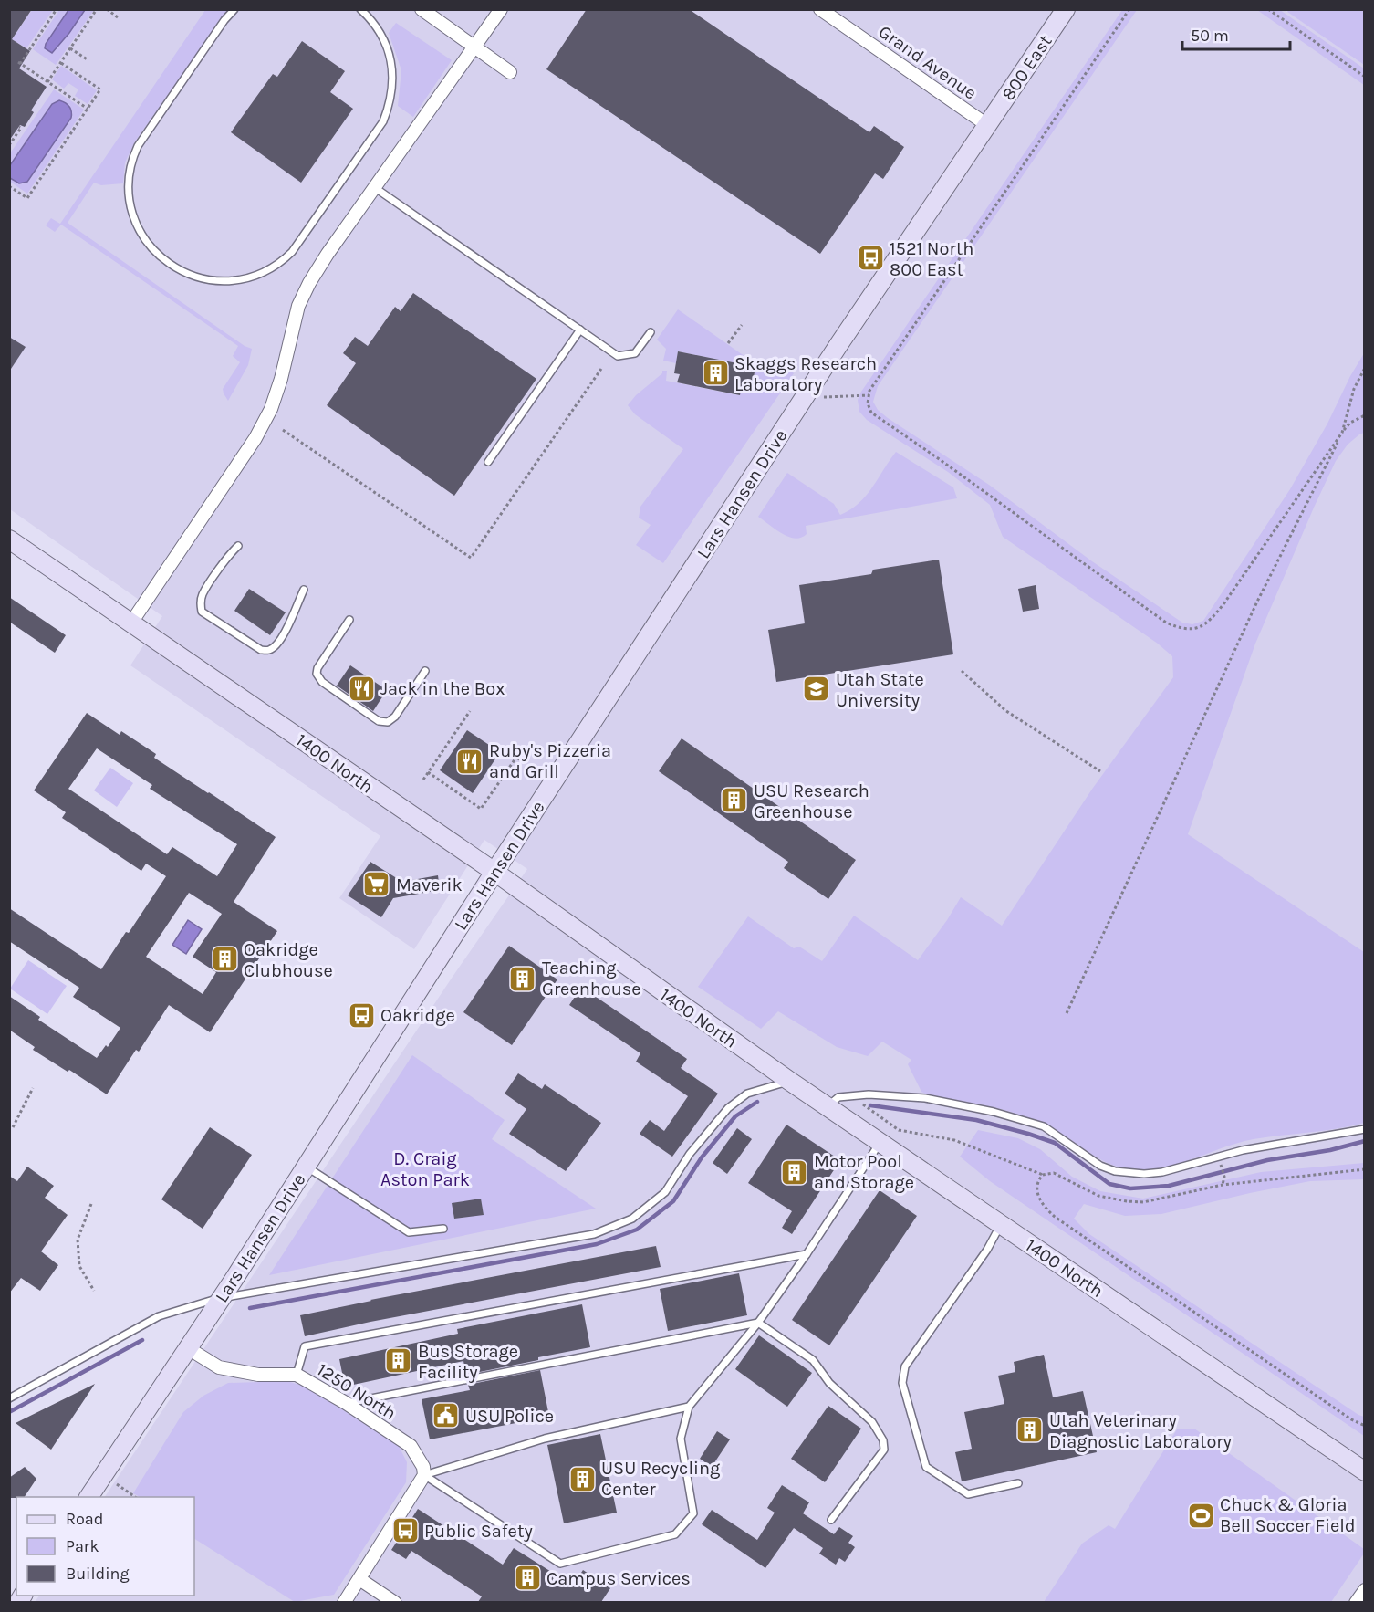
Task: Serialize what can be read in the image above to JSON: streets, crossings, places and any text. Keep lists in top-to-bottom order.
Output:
{
  "streets": {
    "main road": ["800 East", "Lars Hansen Drive", "1400 North"],
    "street": ["Grand Avenue", "1250 North"]
  },
  "crossings": [
    ["Grand Avenue", "800 East"],
    ["Grand Avenue", "Lars Hansen Drive"],
    ["800 East", "Lars Hansen Drive"],
    ["Lars Hansen Drive", "1400 North"],
    ["Lars Hansen Drive", "1250 North"]
  ],
  "parks": ["D. Craig Aston Park"],
  "places": {
    "bus stop": ["1521 North 800 East", "Oakridge", "Public Safety"],
    "building": [
      "Skaggs Research Laboratory",
      "USU Research Greenhouse",
      "Oakridge Clubhouse",
      "Teaching Greenhouse",
      "Motor Pool and Storage",
      "Bus Storage Facility",
      "Utah Veterinary Diagnostic Laboratory",
      "USU Recycling Center",
      "Campus Services"
    ],
    "restaurant": ["Jack in the Box", "Ruby's Pizzeria and Grill"],
    "school or university": ["Utah State University"],
    "supermarket": ["Maverik"],
    "public building": ["USU Police"],
    "sports": ["Chuck & Gloria Bell Soccer Field"]
  },
  "legend": ["Road", "Park", "Building"],
  "scale_bar": "50 m"
}
